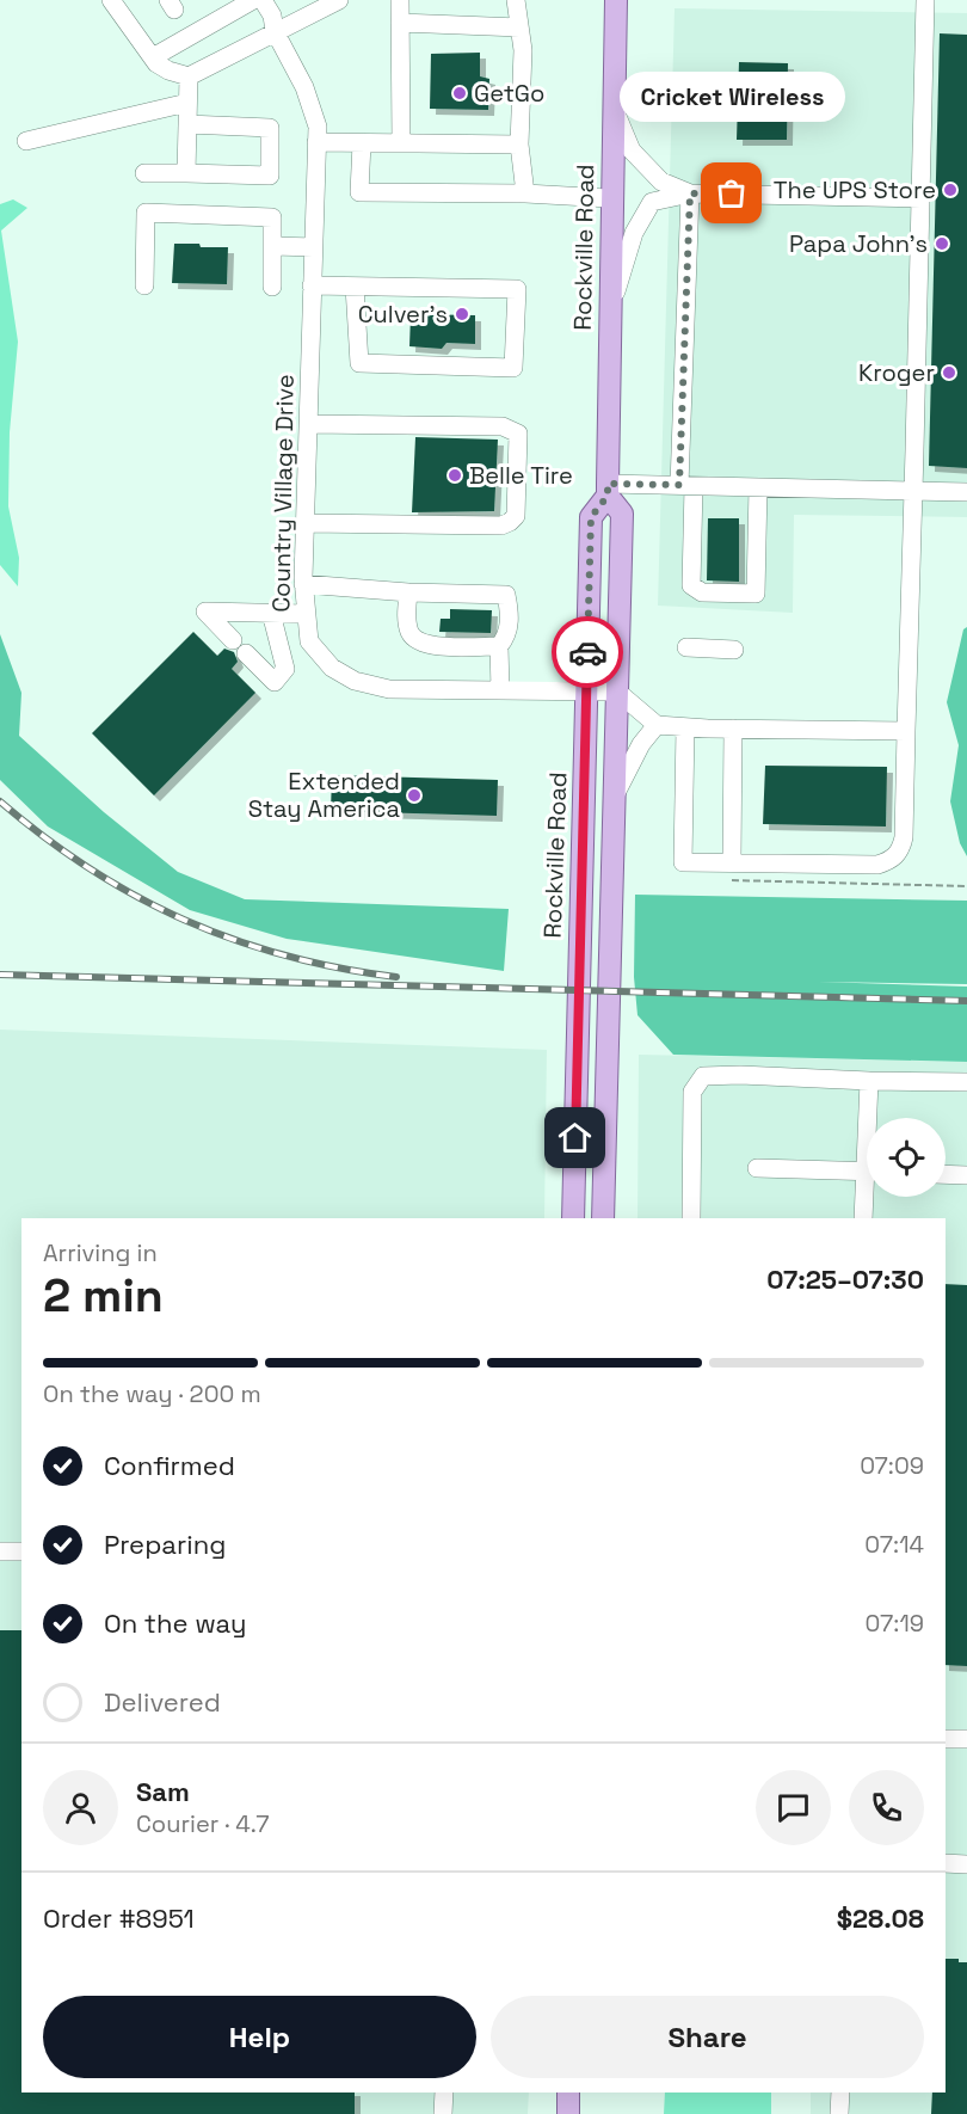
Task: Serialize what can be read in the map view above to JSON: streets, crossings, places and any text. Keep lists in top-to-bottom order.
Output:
{
  "streets": {
    "main road": ["Rockville Road"],
    "street": ["Country Village Drive"]
  },
  "crossings": [
    ["Rockville Road", "Country Village Drive"]
  ],
  "places": [
    "GetGo",
    "The UPS Store",
    "Cricket Wireless",
    "Papa John's",
    "Culver's",
    "Kroger",
    "Belle Tire",
    "Extended Stay America"
  ],
  "page": {
    "bubble": "Cricket Wireless",
    "heading": ["2 min", "Arriving in", "07:25–07:30"],
    "panel": [
      "Sam",
      "Courier · 4.7",
      "Order #8951",
      "$28.08"
    ],
    "bar": "On the way · 200 m",
    "list": [
      ["Confirmed", "07:09"],
      ["Preparing", "07:14"],
      ["On the way", "07:19"],
      "Delivered"
    ],
    "buttons": ["Help", "Share"]
  }
}
